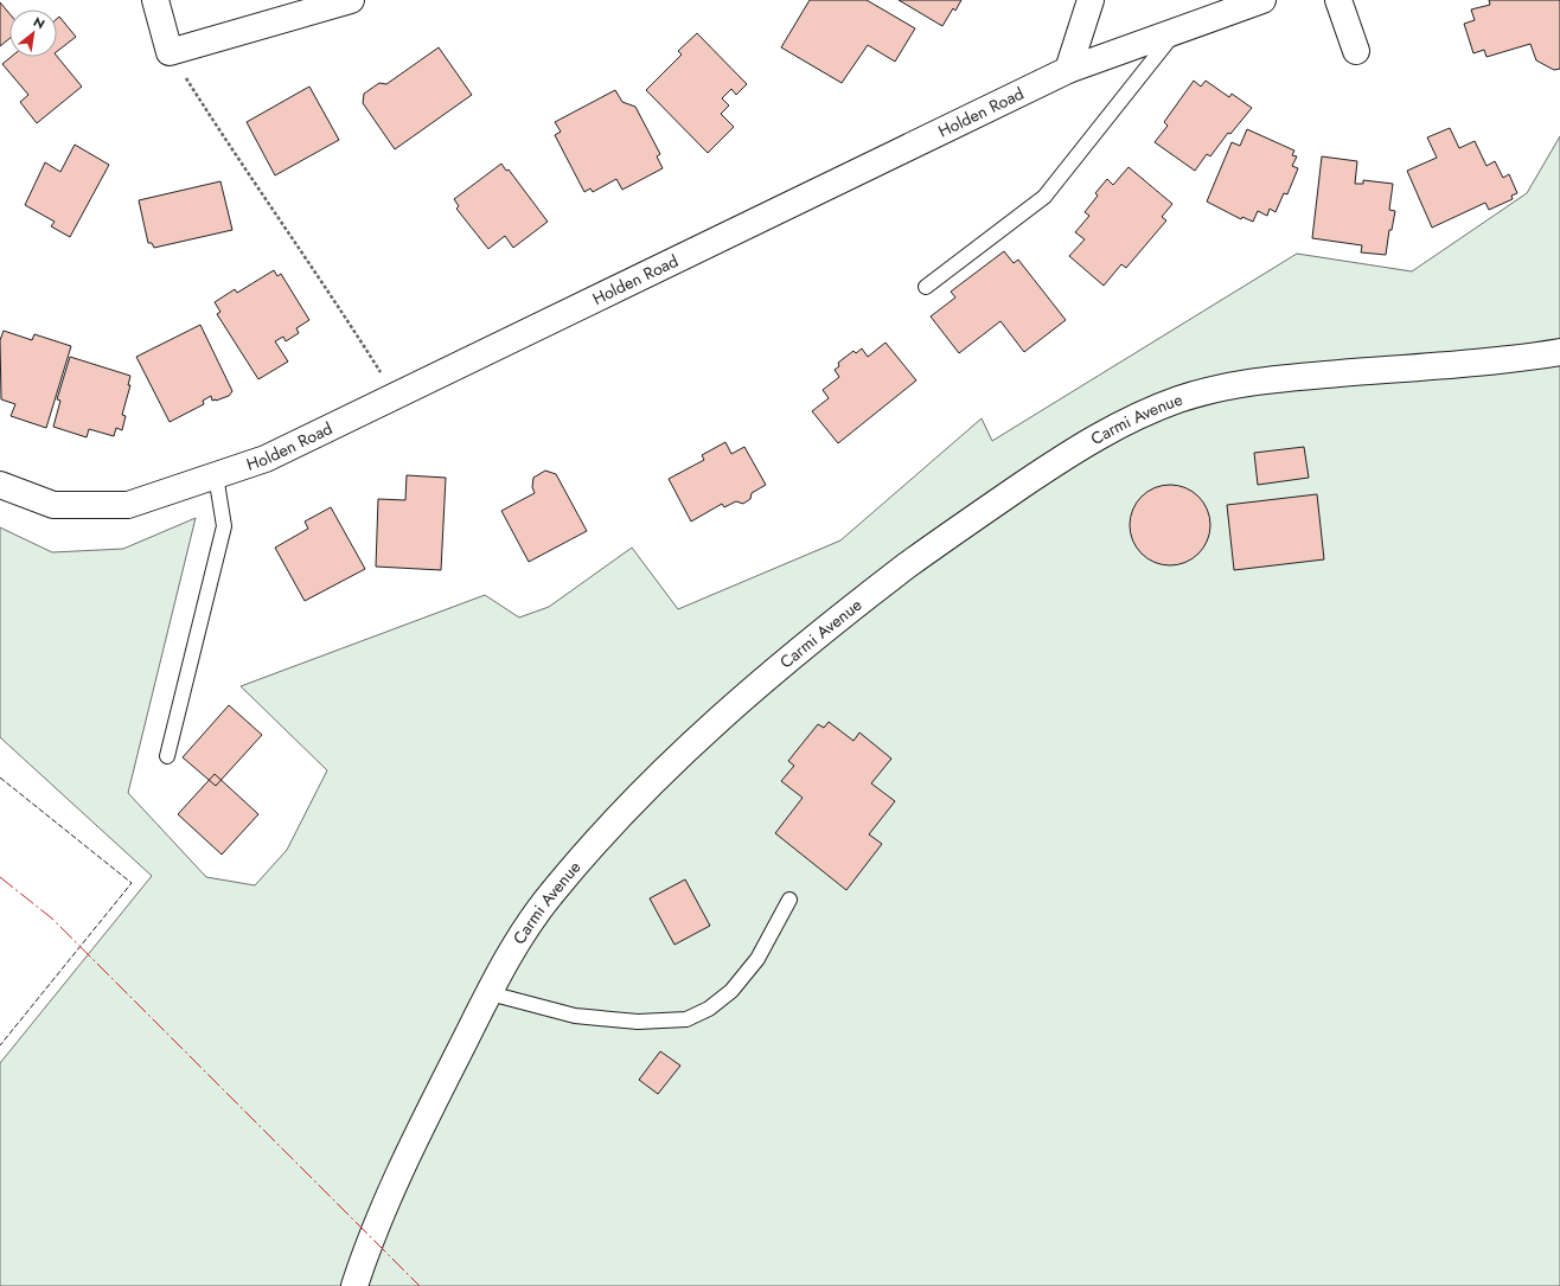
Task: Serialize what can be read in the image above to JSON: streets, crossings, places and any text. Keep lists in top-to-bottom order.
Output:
{
  "streets": {
    "street": ["Holden Road", "Carmi Avenue"]
  },
  "north": "top right"
}
